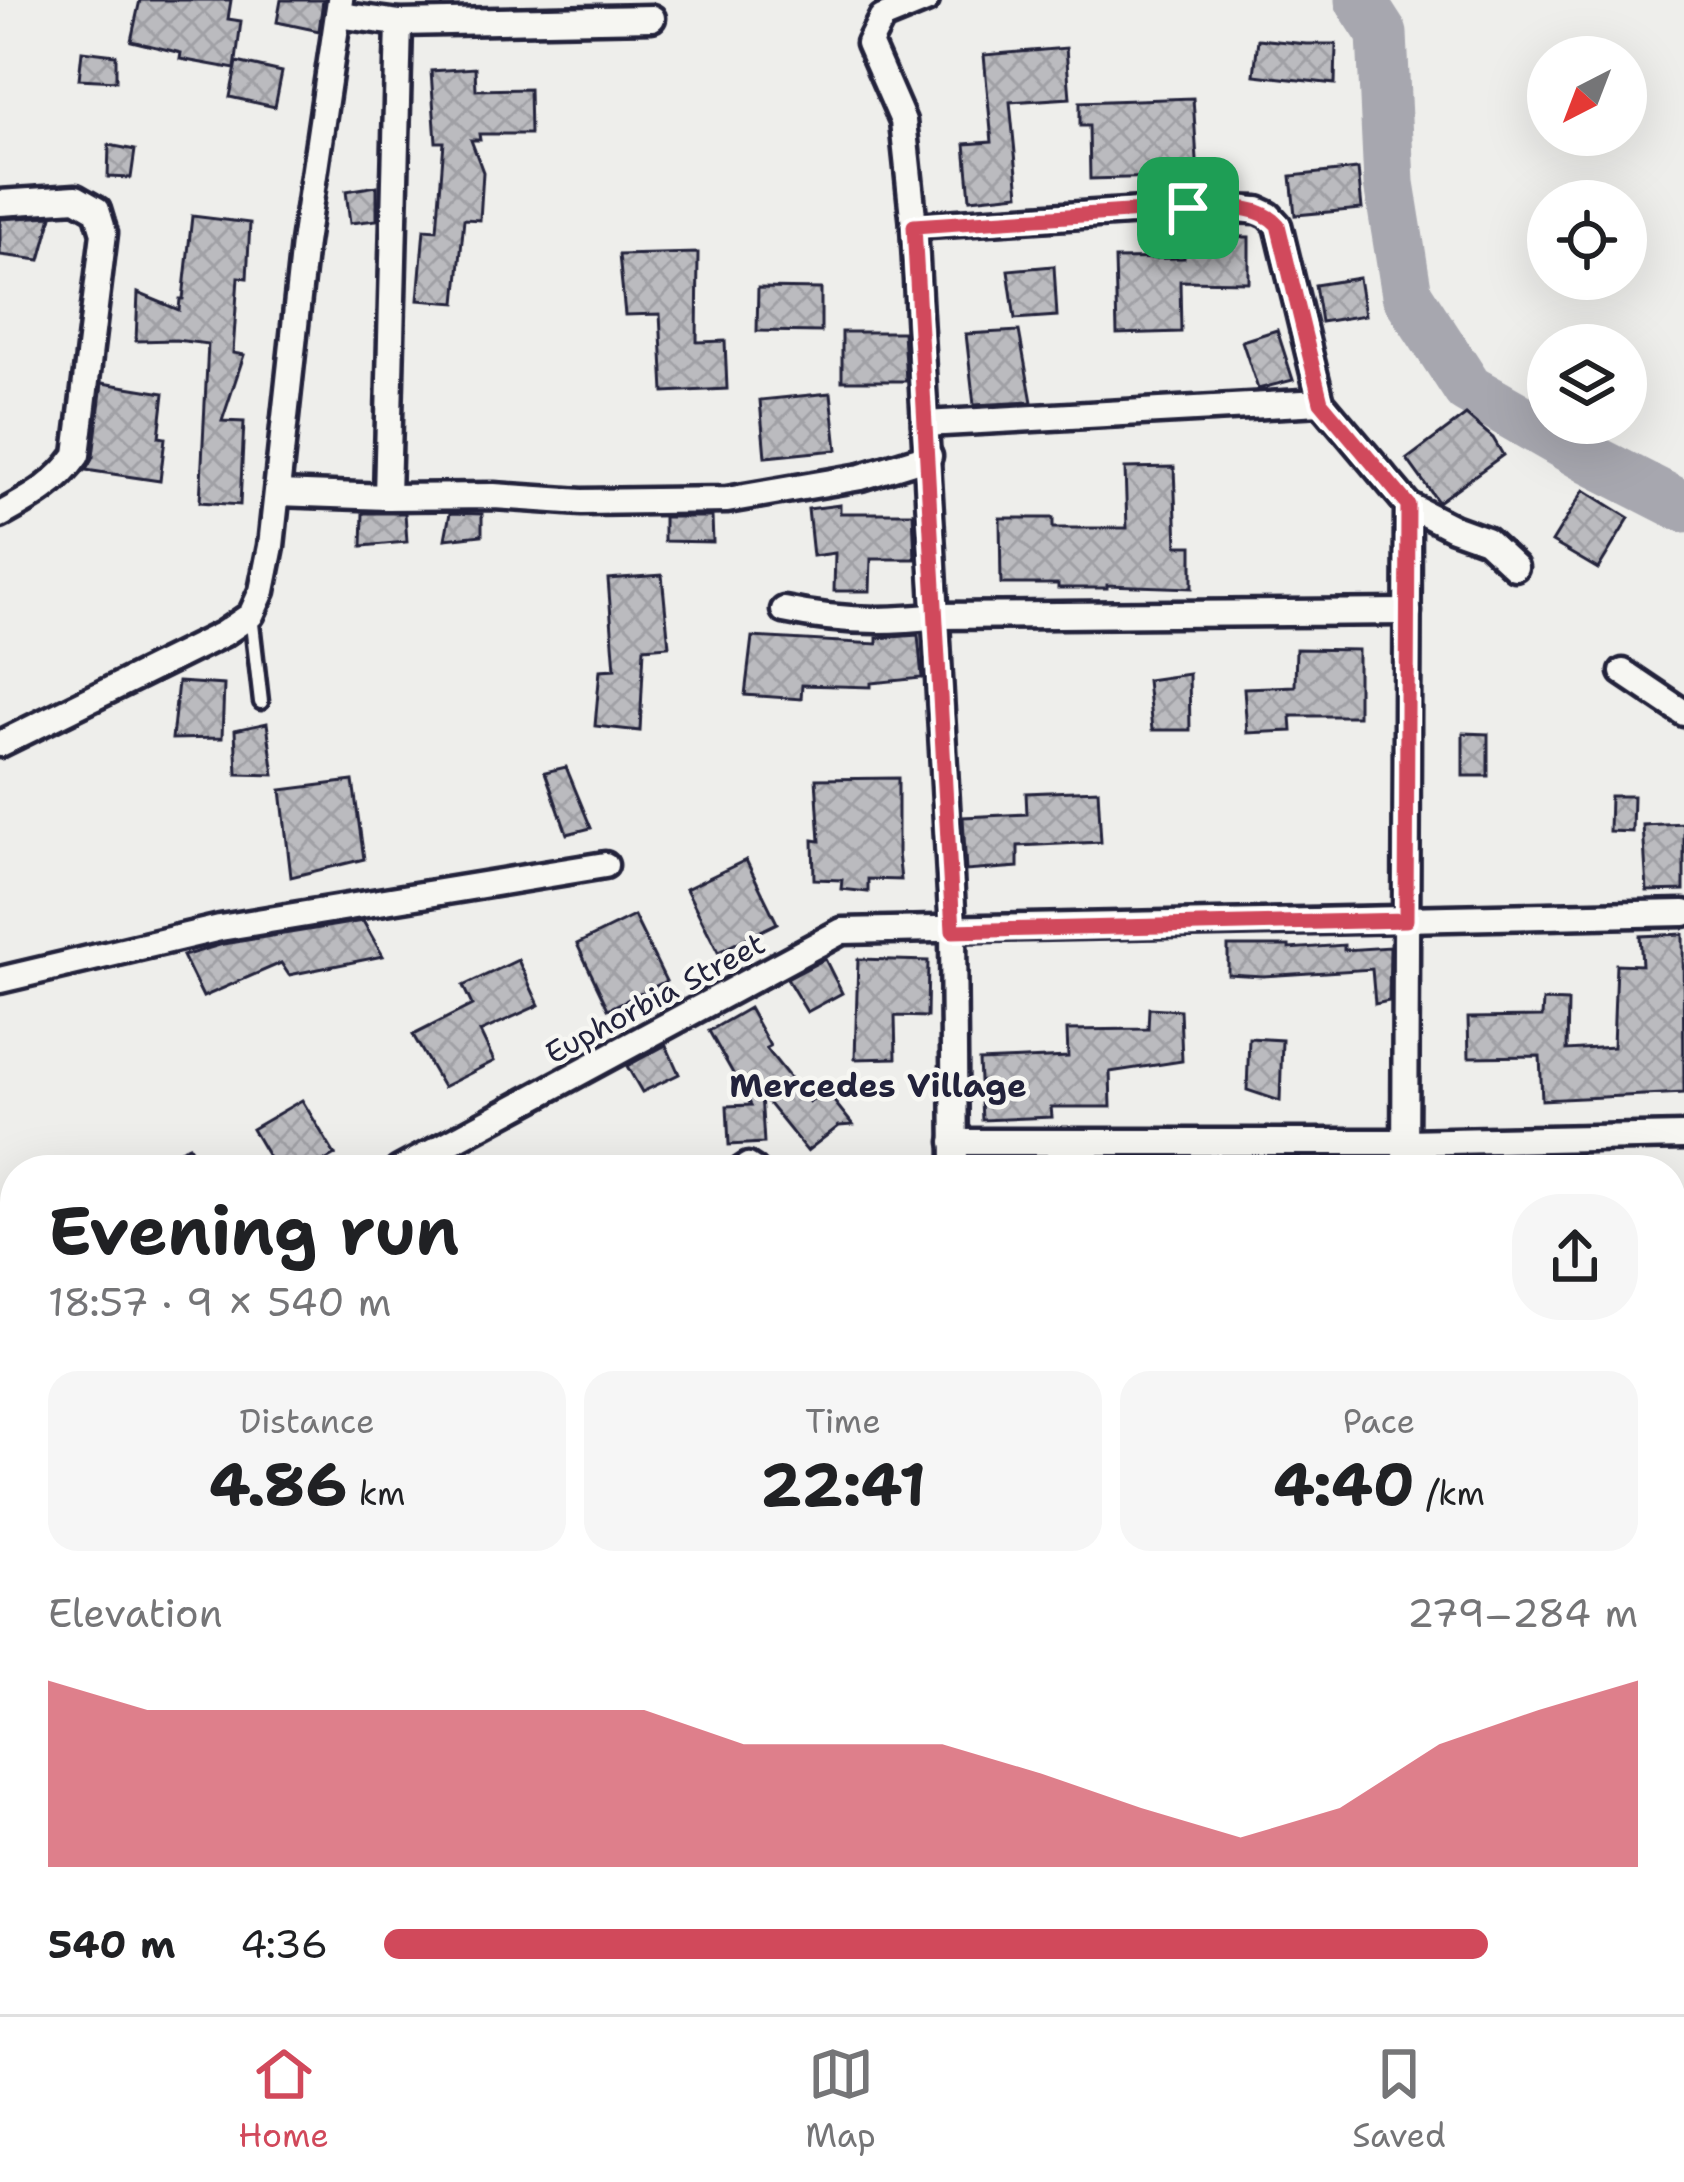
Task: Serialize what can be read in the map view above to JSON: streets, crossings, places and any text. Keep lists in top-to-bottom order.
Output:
{
  "streets": {
    "street": ["Euphorbia Street"]
  },
  "districts": ["Mercedes Village"],
  "north": "bottom left",
  "page": {
    "heading": ["Evening run", "18:57 · 9 × 540 m"],
    "stats": [
      ["Distance", "4.86 km"],
      ["Time", "22:41"],
      ["Pace", "4:40 /km"]
    ],
    "chart": ["Elevation", "279–284 m"],
    "list": [
      {
        "name": "540 m",
        "note": "4:36"
      }
    ],
    "tabs": ["Home", "Map", "Saved"]
  }
}
